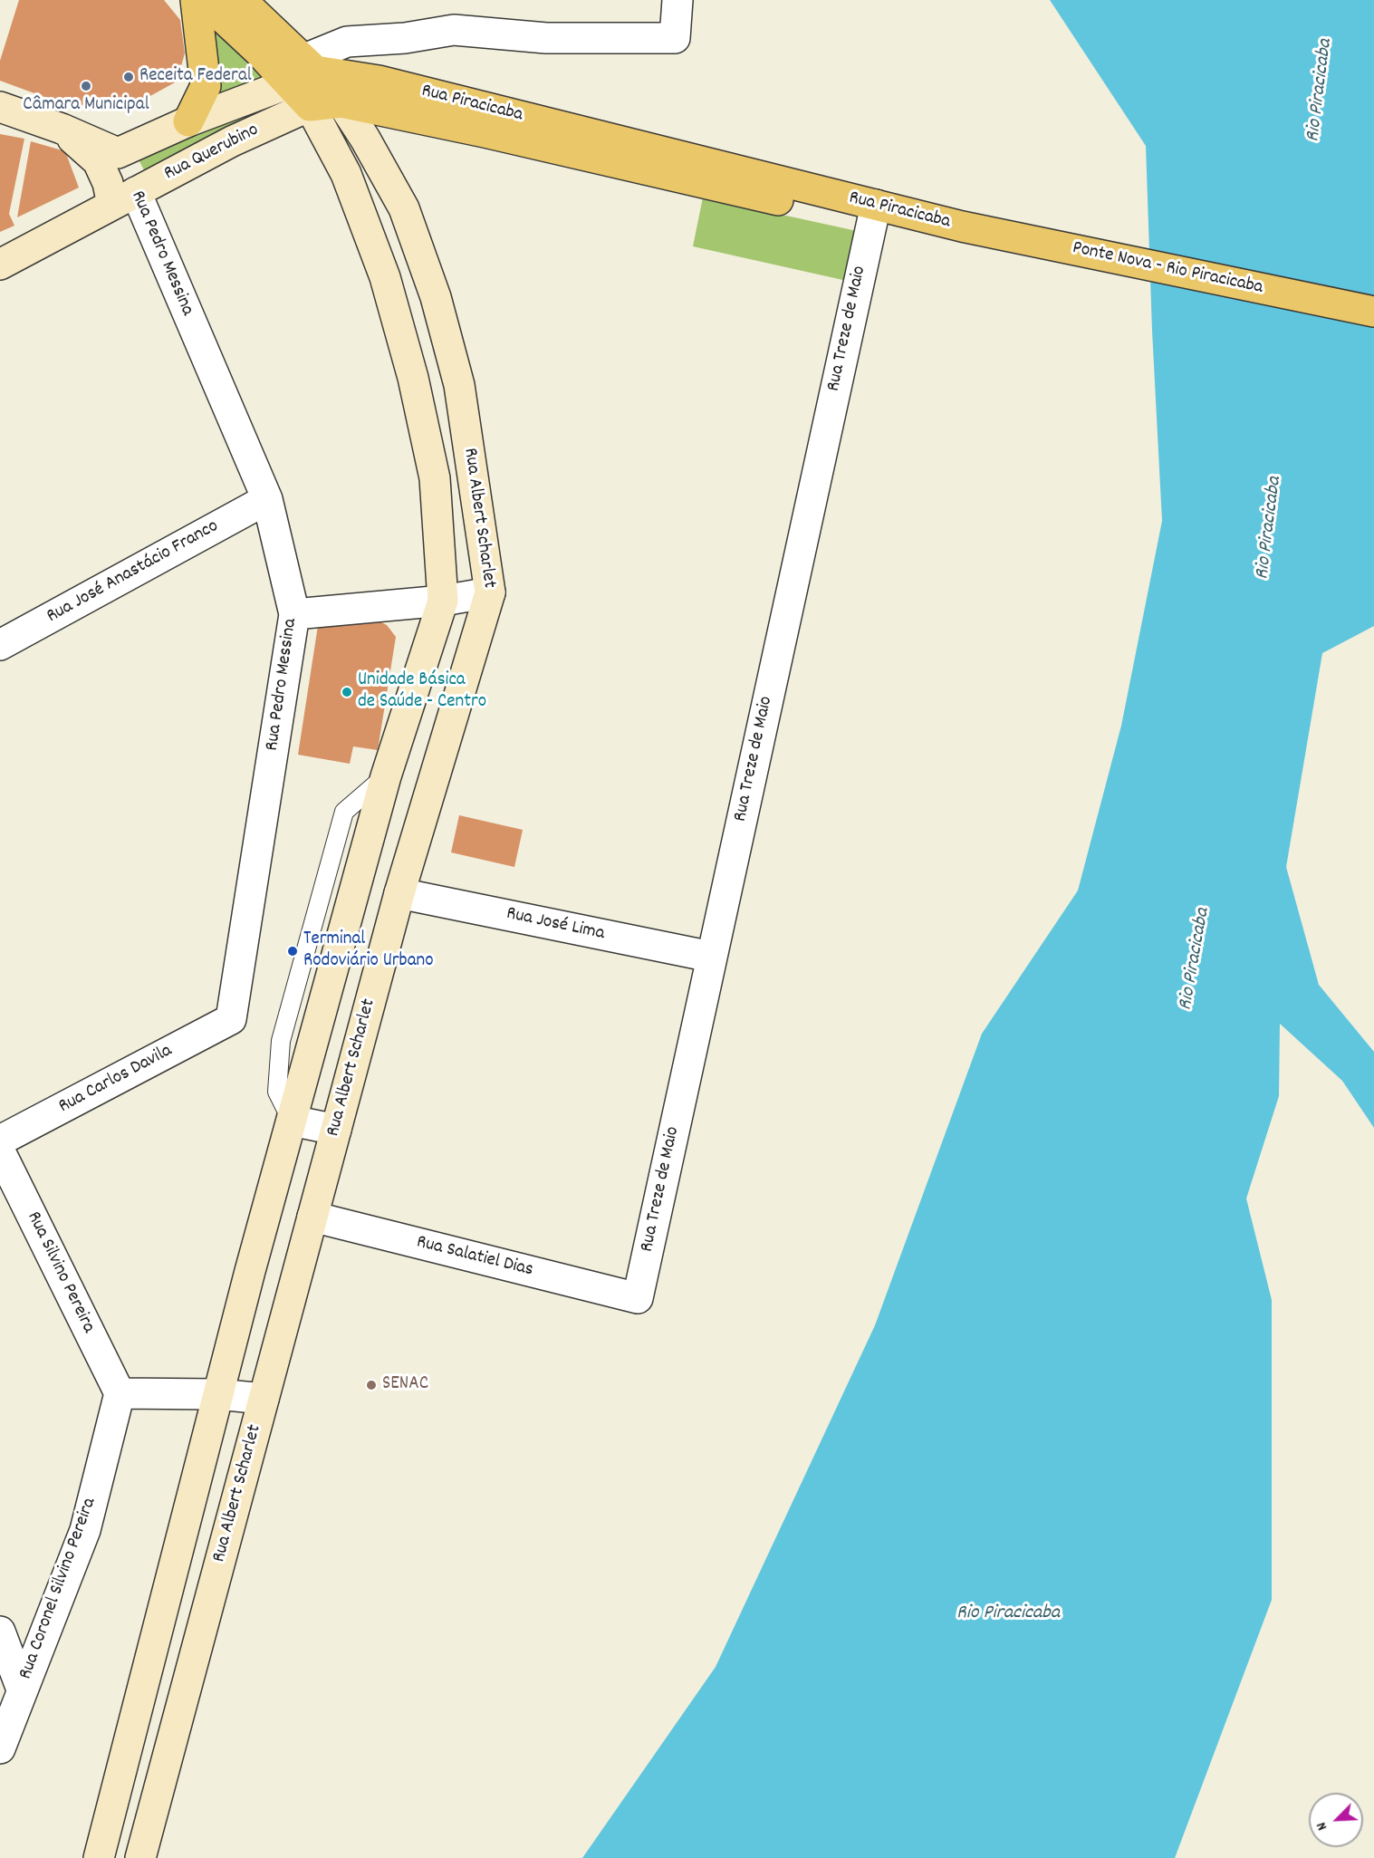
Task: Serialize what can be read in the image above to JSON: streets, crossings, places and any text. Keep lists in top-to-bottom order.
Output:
{
  "streets": {
    "main road": [
      "Rua Piracicaba",
      "Rua Querubino",
      "Rua Pedro Messina",
      "Ponte Nova - Rio Piracicaba",
      "Rua Albert Scharlet"
    ],
    "street": [
      "Rua Treze de Maio",
      "Rua José Anastácio Franco",
      "Rua José Lima",
      "Rua Carlos Davila",
      "Rua Salatiel Dias",
      "Rua Silvino Pereira",
      "Rua Coronel Silvino Pereira"
    ]
  },
  "crossings": [
    ["Rua Piracicaba", "Rua Querubino"],
    ["Rua Piracicaba", "Ponte Nova - Rio Piracicaba"],
    ["Rua Piracicaba", "Rua Treze de Maio"],
    ["Rua Piracicaba", "Rua Albert Scharlet"],
    ["Rua Querubino", "Rua Pedro Messina"],
    ["Rua Querubino", "Rua Albert Scharlet"],
    ["Rua Pedro Messina", "Rua José Anastácio Franco"],
    ["Rua Pedro Messina", "Rua Carlos Davila"],
    ["Rua Treze de Maio", "Rua José Lima"],
    ["Rua Treze de Maio", "Rua Salatiel Dias"],
    ["Rua Albert Scharlet", "Rua José Lima"],
    ["Rua Albert Scharlet", "Rua Salatiel Dias"],
    ["Rua Silvino Pereira", "Rua Coronel Silvino Pereira"]
  ],
  "water": ["Rio Piracicaba"],
  "places": [
    "Receita Federal",
    "Câmara Municipal",
    "Unidade Básica de Saúde - Centro",
    "Terminal Rodoviário Urbano",
    "SENAC"
  ],
  "north": "bottom left"
}
